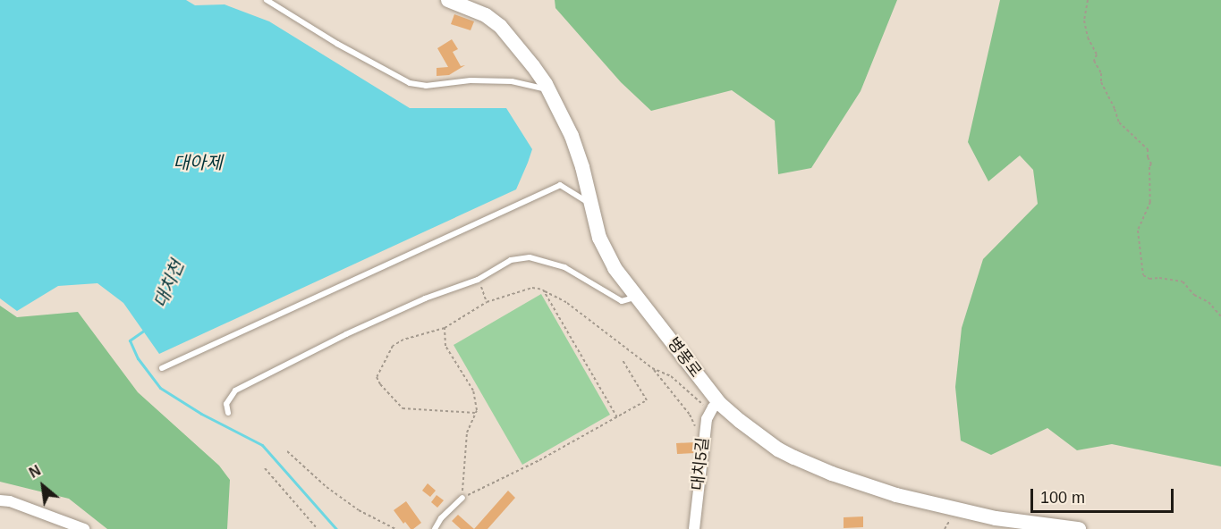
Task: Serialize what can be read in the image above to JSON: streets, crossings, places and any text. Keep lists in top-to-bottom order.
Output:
{
  "streets": {
    "main road": ["병풍로"],
    "street": ["대치5길"]
  },
  "crossings": [
    ["병풍로", "대치5길"]
  ],
  "water": ["대아제", "대치천"],
  "scale_bar": "100 m",
  "north": "top left"
}
